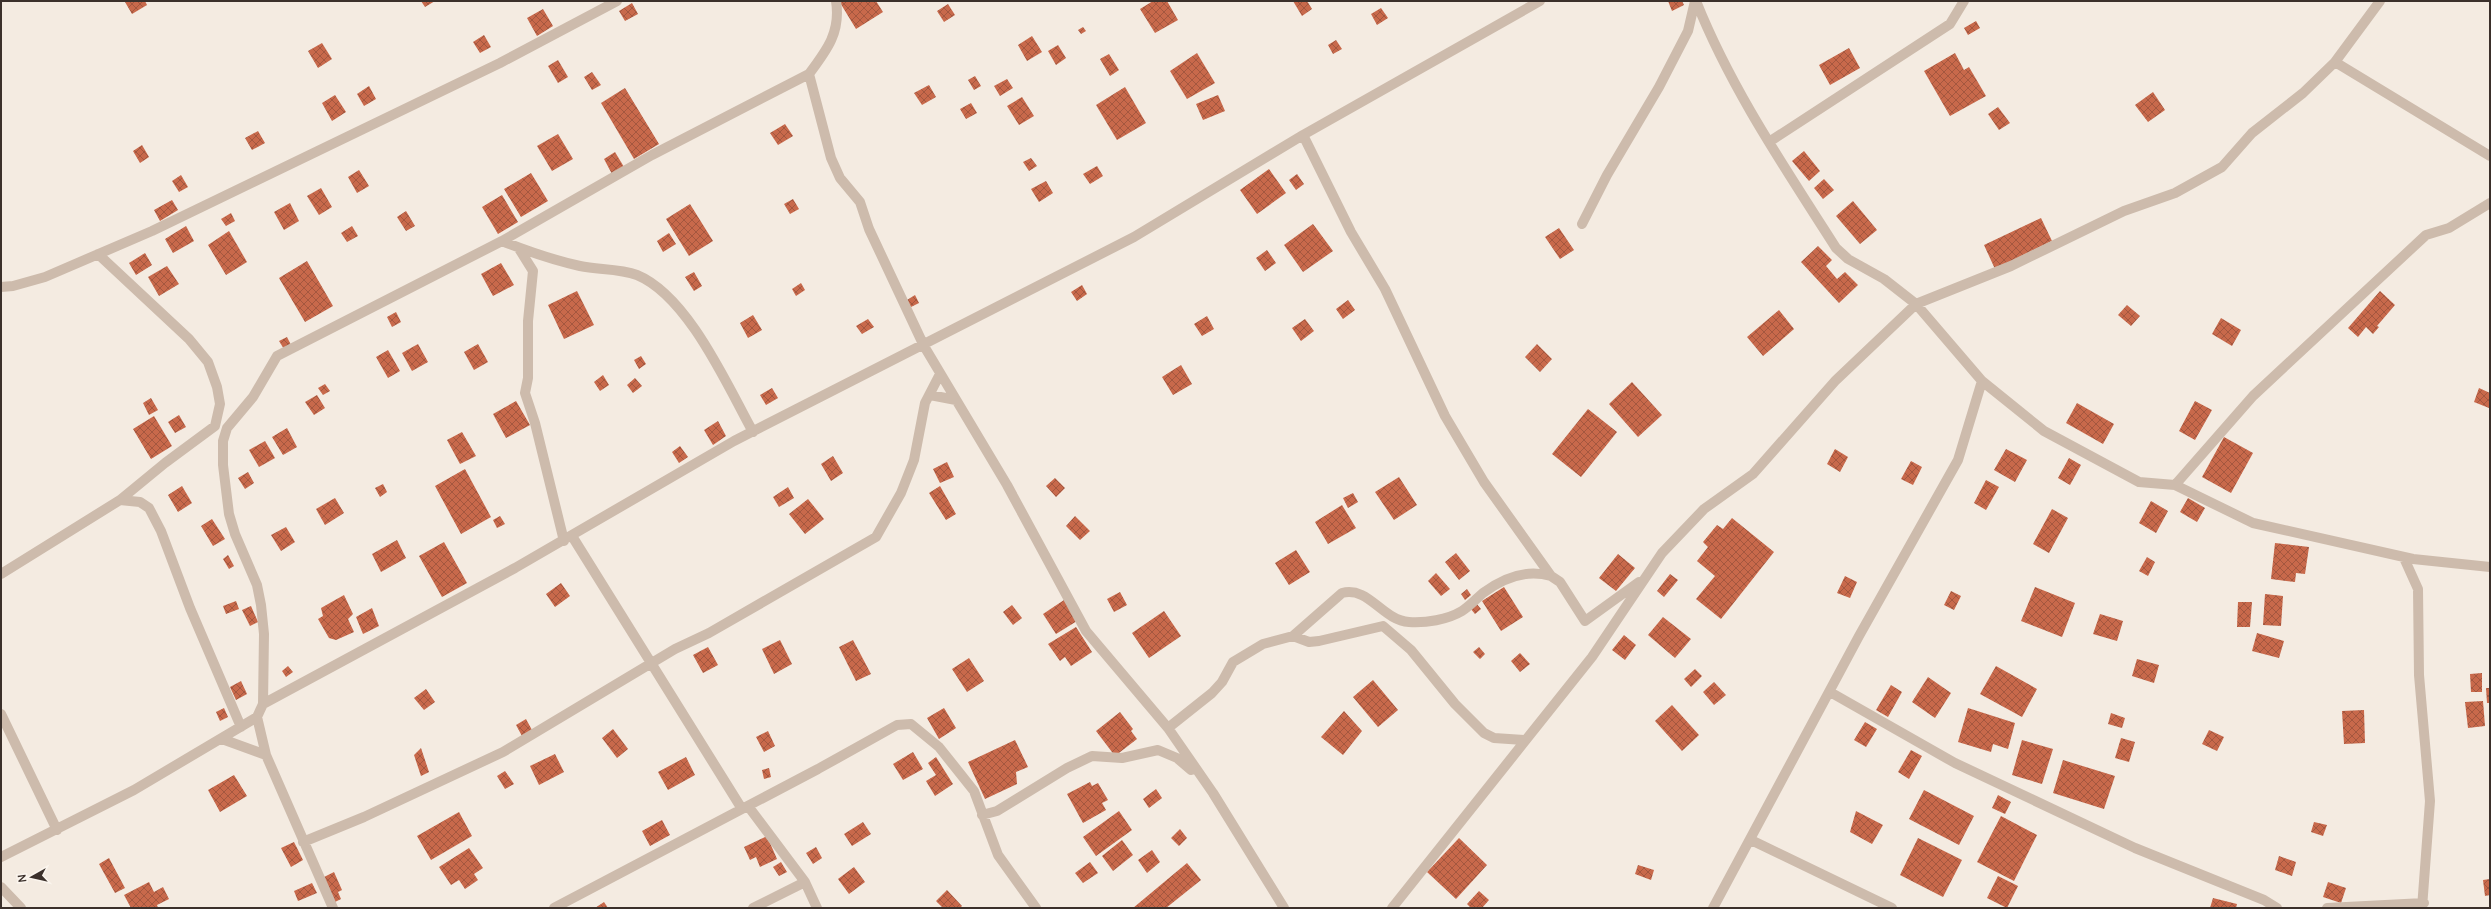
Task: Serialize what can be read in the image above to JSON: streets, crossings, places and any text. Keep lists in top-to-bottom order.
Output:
{
  "north": "left"
}
